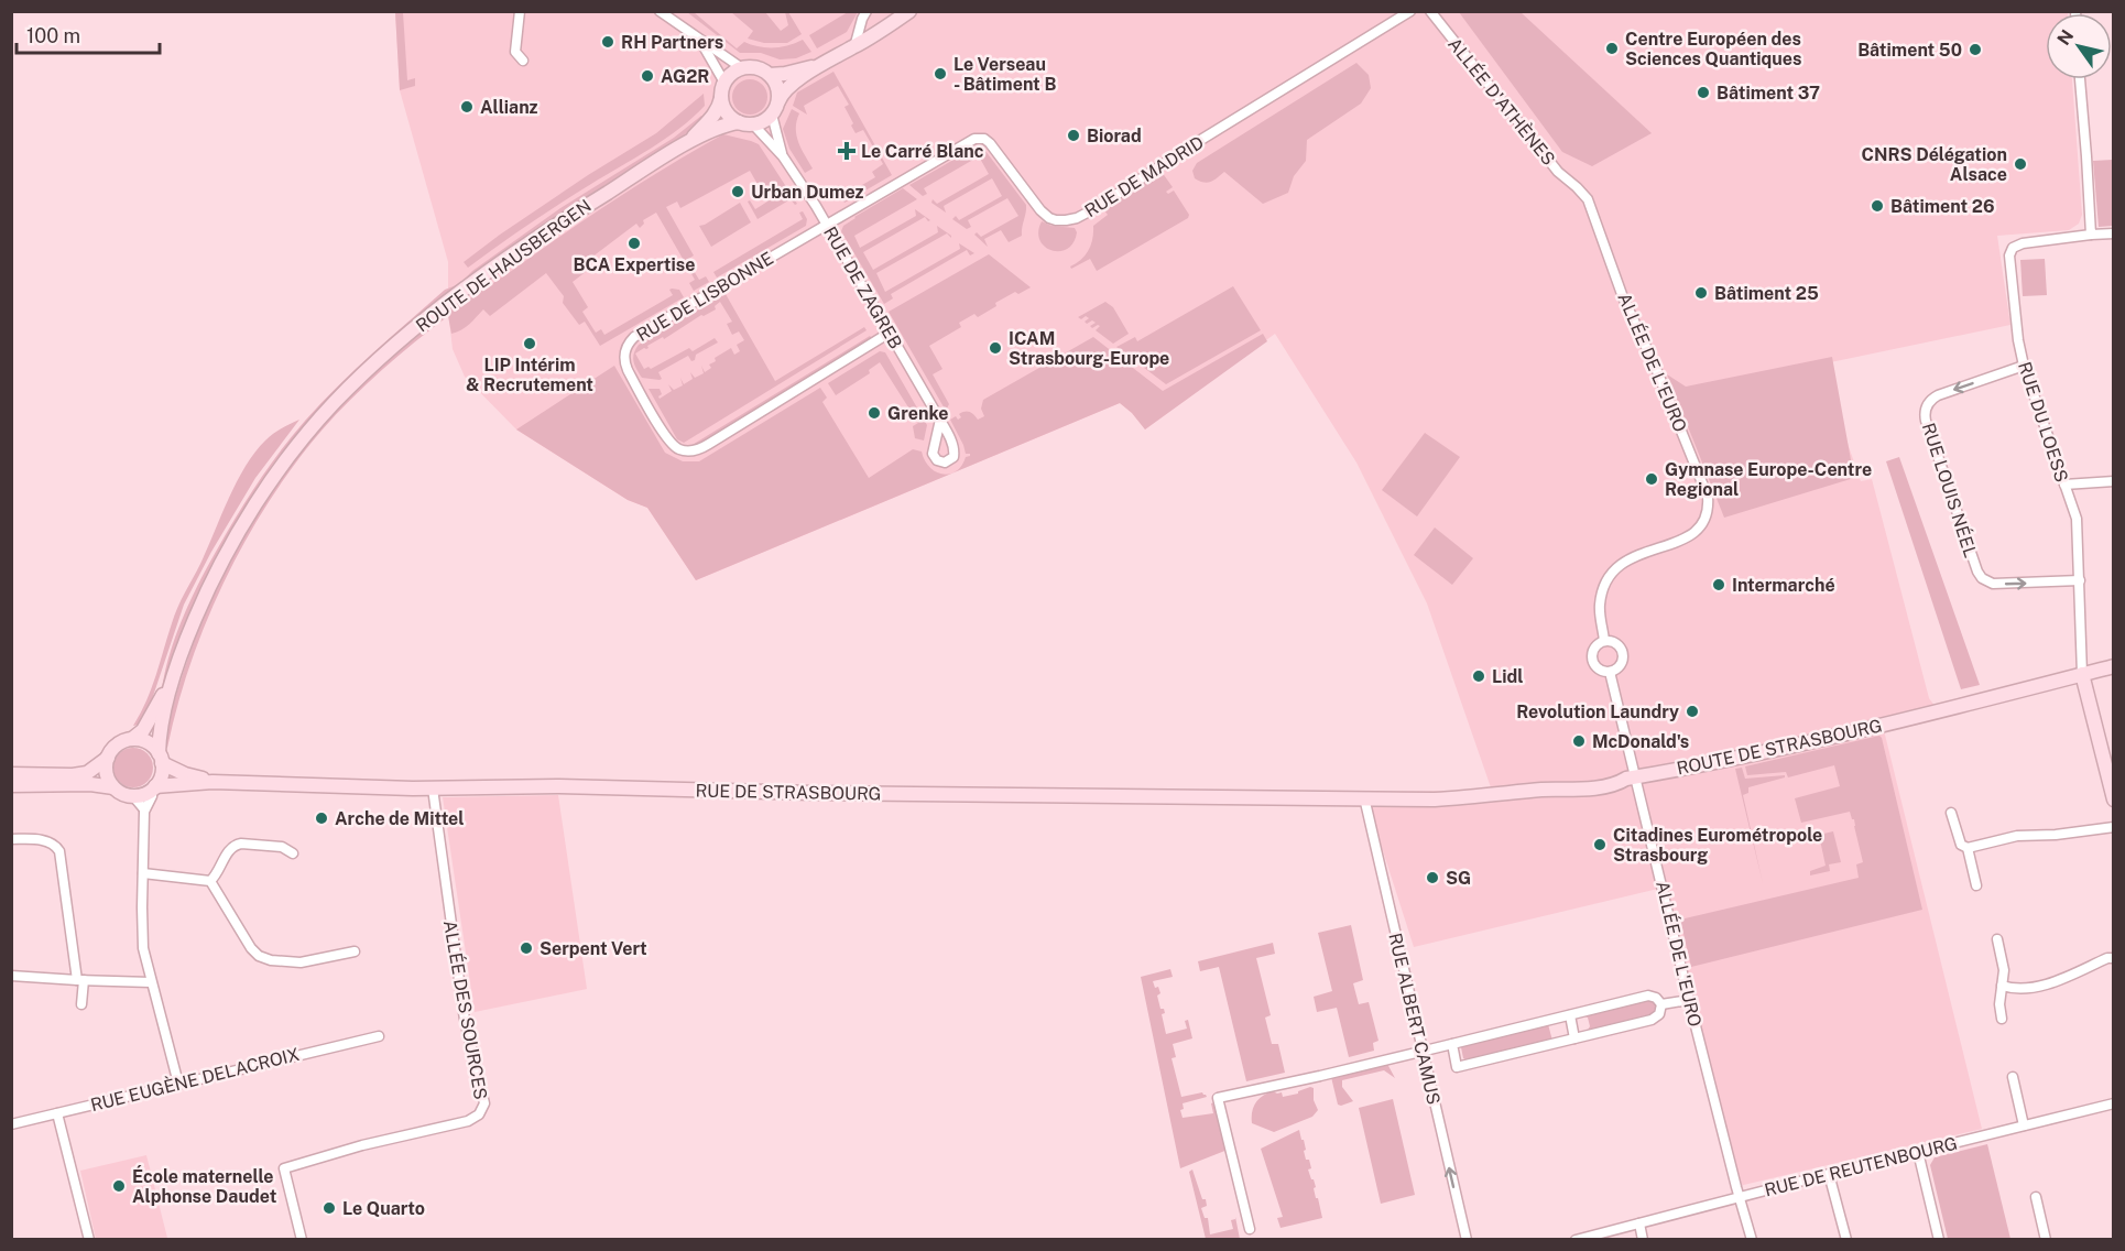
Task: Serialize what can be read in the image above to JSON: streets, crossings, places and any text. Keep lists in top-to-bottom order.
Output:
{
  "streets": {
    "main road": ["ROUTE DE HAUSBERGEN", "ROUTE DE STRASBOURG", "RUE DE STRASBOURG"],
    "street": [
      "ALLÉE D'ATHÈNES",
      "RUE DE MADRID",
      "RUE DE ZAGREB",
      "RUE DE LISBONNE",
      "ALLÉE DE L'EURO",
      "RUE DU LOESS",
      "RUE LOUIS NÉEL",
      "ALLÉE DES SOURCES",
      "RUE ALBERT CAMUS",
      "RUE EUGÈNE DELACROIX",
      "RUE DE REUTENBOURG"
    ]
  },
  "crossings": [
    ["ALLÉE D'ATHÈNES", "ALLÉE DE L'EURO"],
    ["RUE DE MADRID", "RUE DE ZAGREB"],
    ["RUE DE MADRID", "RUE DE LISBONNE"],
    ["ROUTE DE HAUSBERGEN", "RUE DE ZAGREB"],
    ["RUE DE ZAGREB", "RUE DE LISBONNE"],
    ["ALLÉE DE L'EURO", "ROUTE DE STRASBOURG"],
    ["ALLÉE DE L'EURO", "RUE DE REUTENBOURG"],
    ["RUE DU LOESS", "RUE LOUIS NÉEL"],
    ["RUE DU LOESS", "ROUTE DE STRASBOURG"],
    ["ROUTE DE STRASBOURG", "RUE DE STRASBOURG"],
    ["ROUTE DE STRASBOURG", "RUE ALBERT CAMUS"],
    ["RUE DE STRASBOURG", "ALLÉE DES SOURCES"],
    ["RUE DE STRASBOURG", "RUE ALBERT CAMUS"]
  ],
  "one_way": ["RUE ALBERT CAMUS"],
  "places": {
    "other": [
      "RH Partners",
      "Centre Européen des Sciences Quantiques",
      "Bâtiment 50",
      "Le Verseau - Bâtiment B",
      "AG2R",
      "Bâtiment 37",
      "Allianz",
      "Biorad",
      "CNRS Délégation Alsace",
      "Urban Dumez",
      "Bâtiment 26",
      "BCA Expertise",
      "Bâtiment 25",
      "LIP Intérim & Recrutement",
      "ICAM Strasbourg-Europe",
      "Grenke",
      "Gymnase Europe-Centre Regional",
      "Intermarché",
      "Lidl",
      "Revolution Laundry",
      "McDonald's",
      "Arche de Mittel",
      "Citadines Eurométropole Strasbourg",
      "SG",
      "Serpent Vert",
      "École maternelle Alphonse Daudet",
      "Le Quarto"
    ],
    "health": ["Le Carré Blanc"]
  },
  "scale_bar": "100 m",
  "north": "top left"
}
